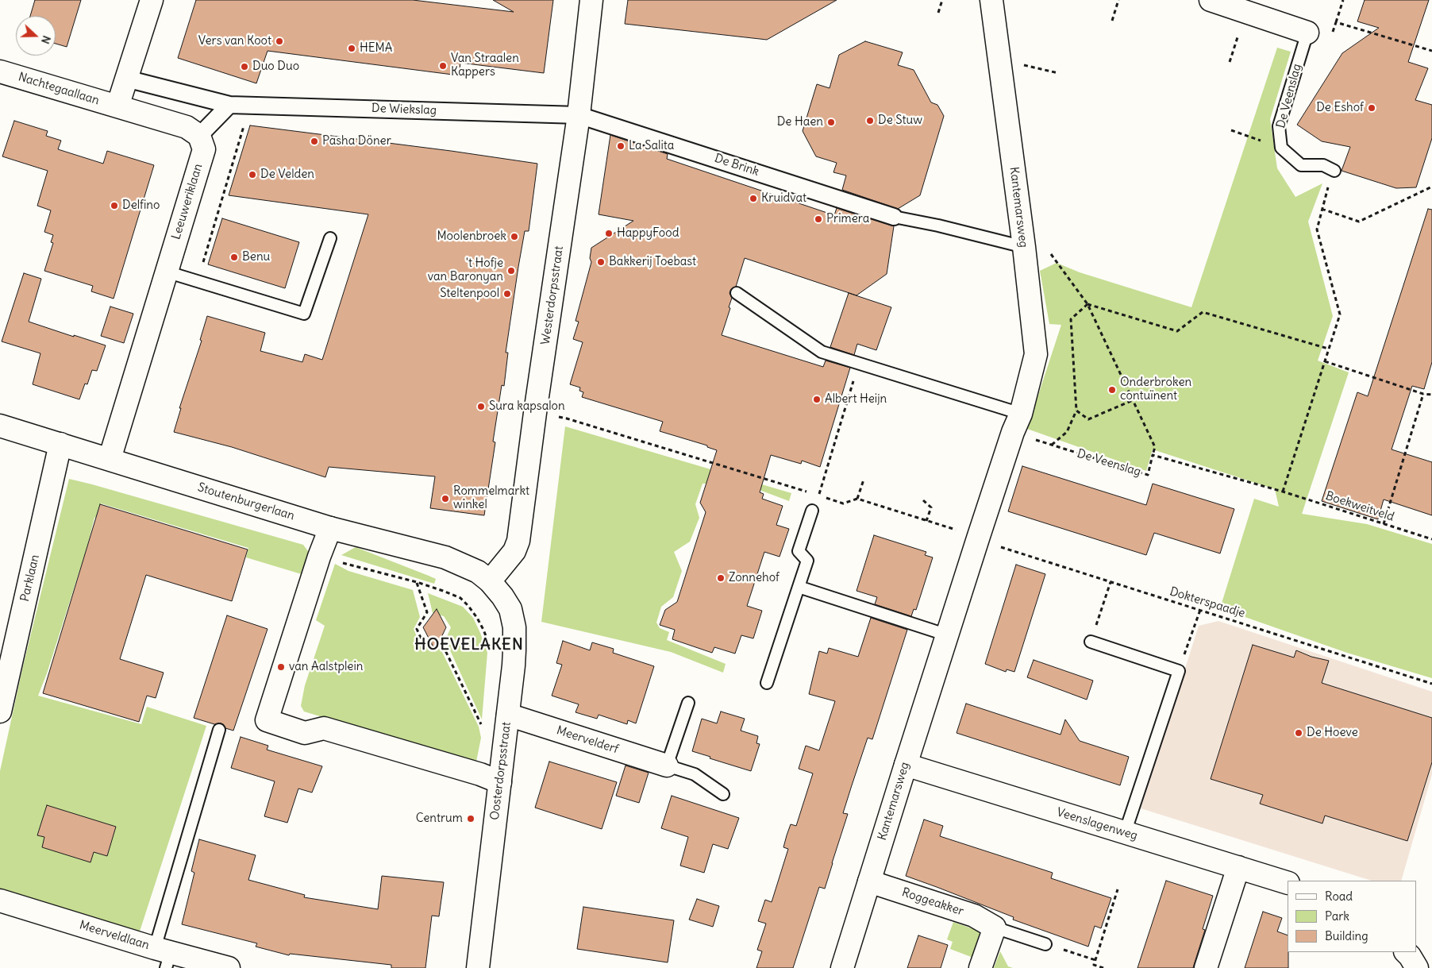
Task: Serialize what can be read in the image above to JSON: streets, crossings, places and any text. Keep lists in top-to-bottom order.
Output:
{
  "streets": {
    "street": [
      "Nachtegaallaan",
      "De Wiekslag",
      "De Brink",
      "Leeuweriklaan",
      "Kantemarsweg",
      "Westerdorpsstraat",
      "Stoutenburgerlaan",
      "Parklaan",
      "Meervelderf",
      "Oosterdorpsstraat",
      "Veenslagenweg",
      "Roggeakker",
      "Meerveldlaan"
    ],
    "lane": ["De Veenslag"],
    "path": ["Boekweitveld", "Dokterspaadje"]
  },
  "crossings": [
    ["De Veenslag", "Kantemarsweg"],
    ["De Veenslag", "Boekweitveld"],
    ["De Wiekslag", "De Brink"],
    ["De Wiekslag", "Westerdorpsstraat"],
    ["De Brink", "Westerdorpsstraat"],
    ["Leeuweriklaan", "Stoutenburgerlaan"],
    ["Kantemarsweg", "Dokterspaadje"],
    ["Kantemarsweg", "Veenslagenweg"],
    ["Kantemarsweg", "Roggeakker"],
    ["Westerdorpsstraat", "Stoutenburgerlaan"],
    ["Westerdorpsstraat", "Oosterdorpsstraat"],
    ["Stoutenburgerlaan", "Parklaan"],
    ["Stoutenburgerlaan", "Oosterdorpsstraat"],
    ["Meervelderf", "Oosterdorpsstraat"]
  ],
  "districts": ["HOEVELAKEN"],
  "places": [
    "Vers van Koot",
    "HEMA",
    "Van Straalen Kappers",
    "Duo Duo",
    "De Eshof",
    "De Stuw",
    "De Haen",
    "Pasha Döner",
    "La Salita",
    "De Velden",
    "Kruidvat",
    "Delfino",
    "Primera",
    "HappyFood",
    "Moolenbroek",
    "Benu",
    "Bakkerij Toebast",
    "'t Hofje van Baronyan",
    "Steltenpool",
    "Onderbroken contuïnent",
    "Albert Heijn",
    "Sura kapsalon",
    "Rommelmarkt winkel",
    "Zonnehof",
    "van Aalstplein",
    "De Hoeve",
    "Centrum"
  ],
  "legend": ["Road", "Park", "Building"],
  "north": "right"
}
